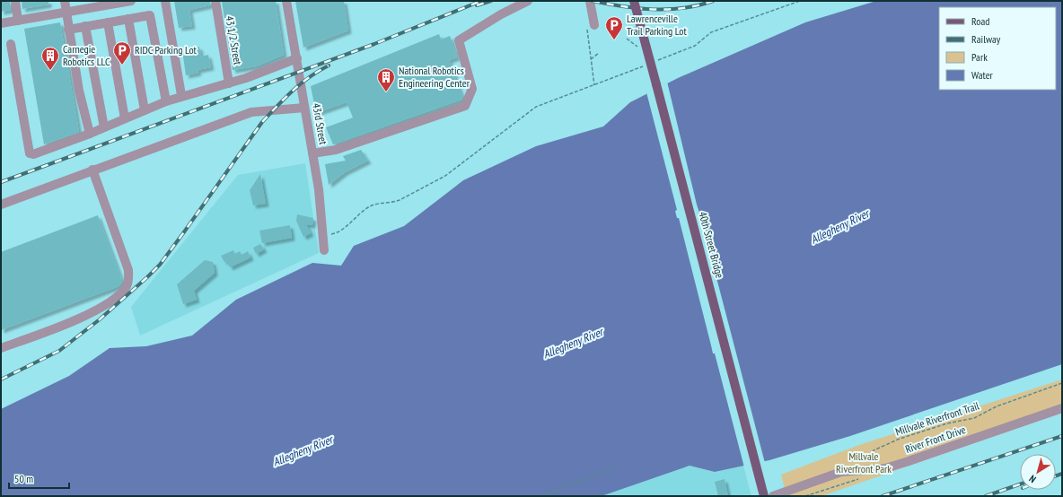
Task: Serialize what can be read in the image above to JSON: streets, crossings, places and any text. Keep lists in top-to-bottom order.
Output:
{
  "streets": {
    "main road": ["40th Street Bridge"],
    "street": ["43 1/2 Street", "43rd Street", "River Front Drive"],
    "path": ["Millvale Riverfront Trail"]
  },
  "water": ["Allegheny River"],
  "parks": ["Millvale Riverfront Park"],
  "places": {
    "parking": ["Lawrenceville Trail Parking Lot", "RIDC Parking Lot"],
    "building": ["Carnegie Robotics LLC", "National Robotics Engineering Center"]
  },
  "legend": [
    "Road",
    "Railway",
    "Park",
    "Water"
  ],
  "scale_bar": "50 m",
  "north": "bottom left"
}
